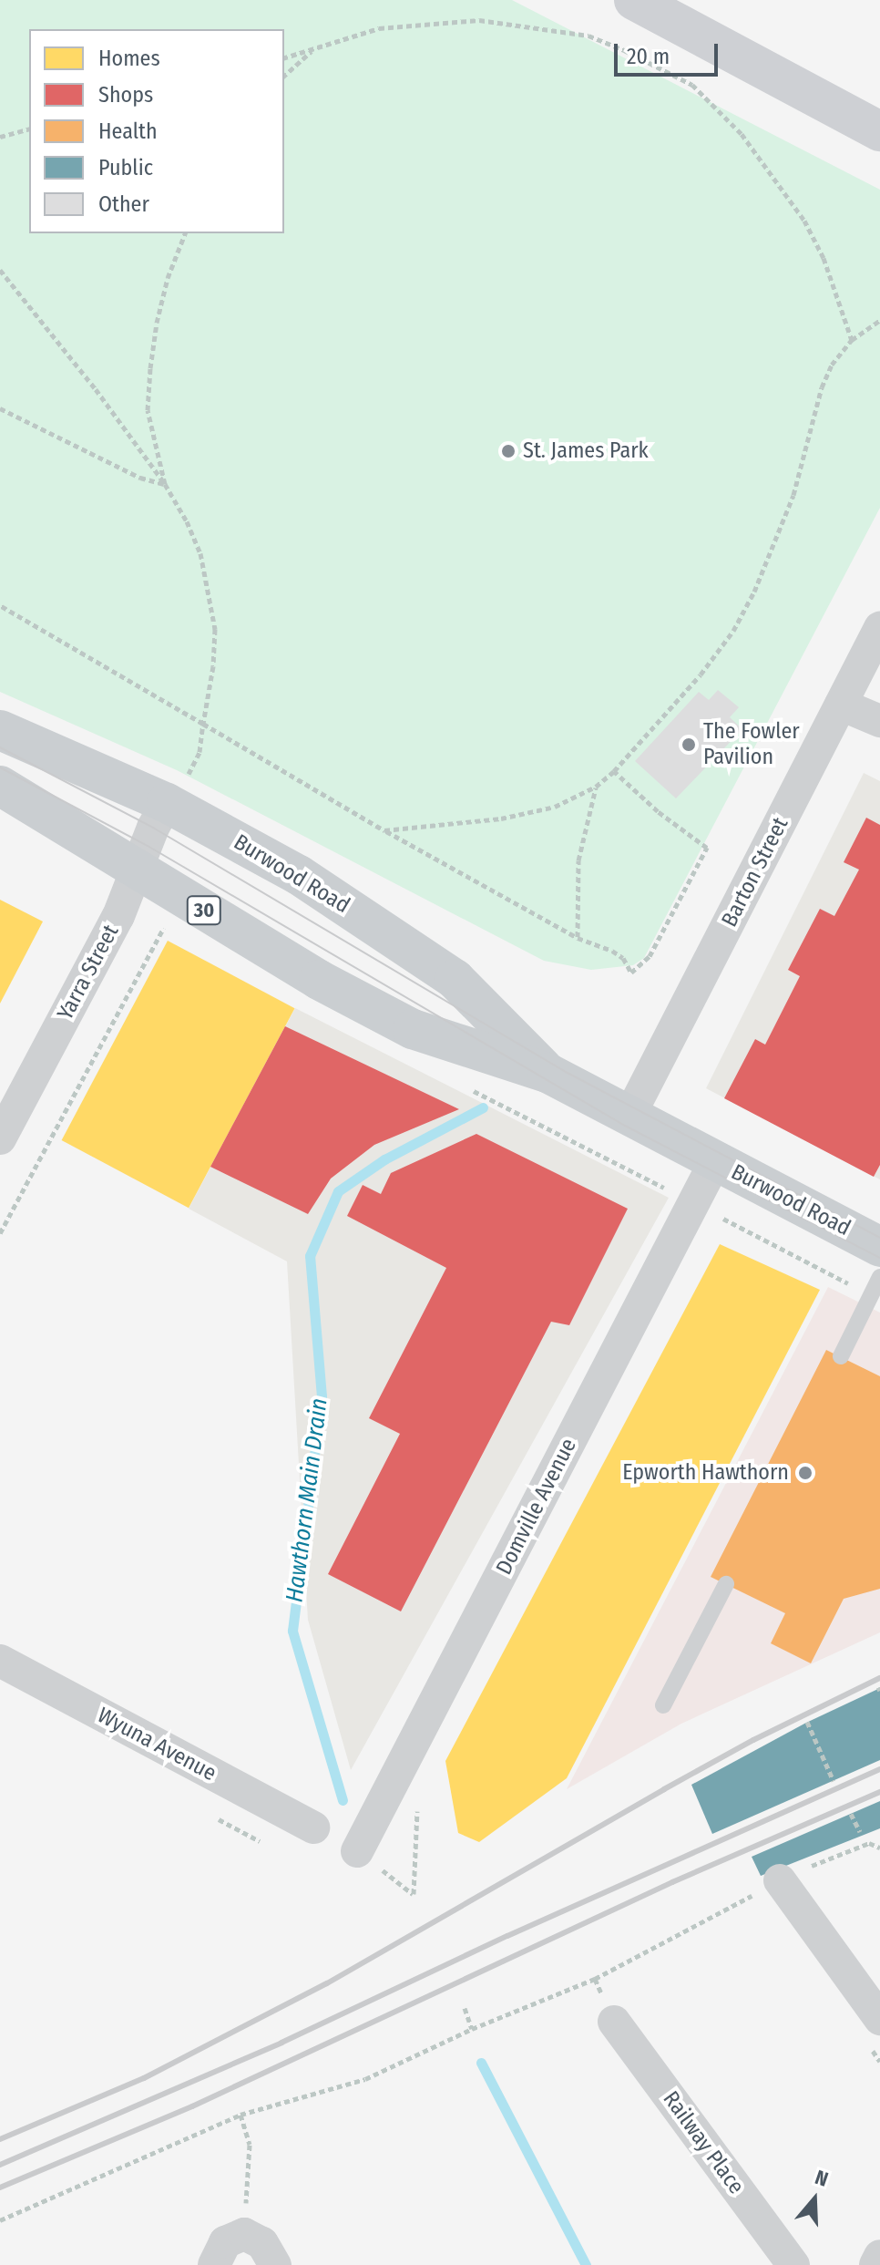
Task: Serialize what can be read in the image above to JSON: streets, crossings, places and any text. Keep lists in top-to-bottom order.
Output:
{
  "streets": {
    "main road": ["Burwood Road", "30"],
    "street": [
      "Barton Street",
      "Yarra Street",
      "Domville Avenue",
      "Wyuna Avenue",
      "Railway Place"
    ]
  },
  "crossings": [
    ["Barton Street", "Burwood Road"],
    ["Burwood Road", "Yarra Street"],
    ["Burwood Road", "Domville Avenue"]
  ],
  "water": ["Hawthorn Main Drain"],
  "places": ["St. James Park", "The Fowler Pavilion", "Epworth Hawthorn"],
  "legend": [
    "Homes",
    "Shops",
    "Health",
    "Public",
    "Other"
  ],
  "scale_bar": "20 m",
  "north": "top"
}
